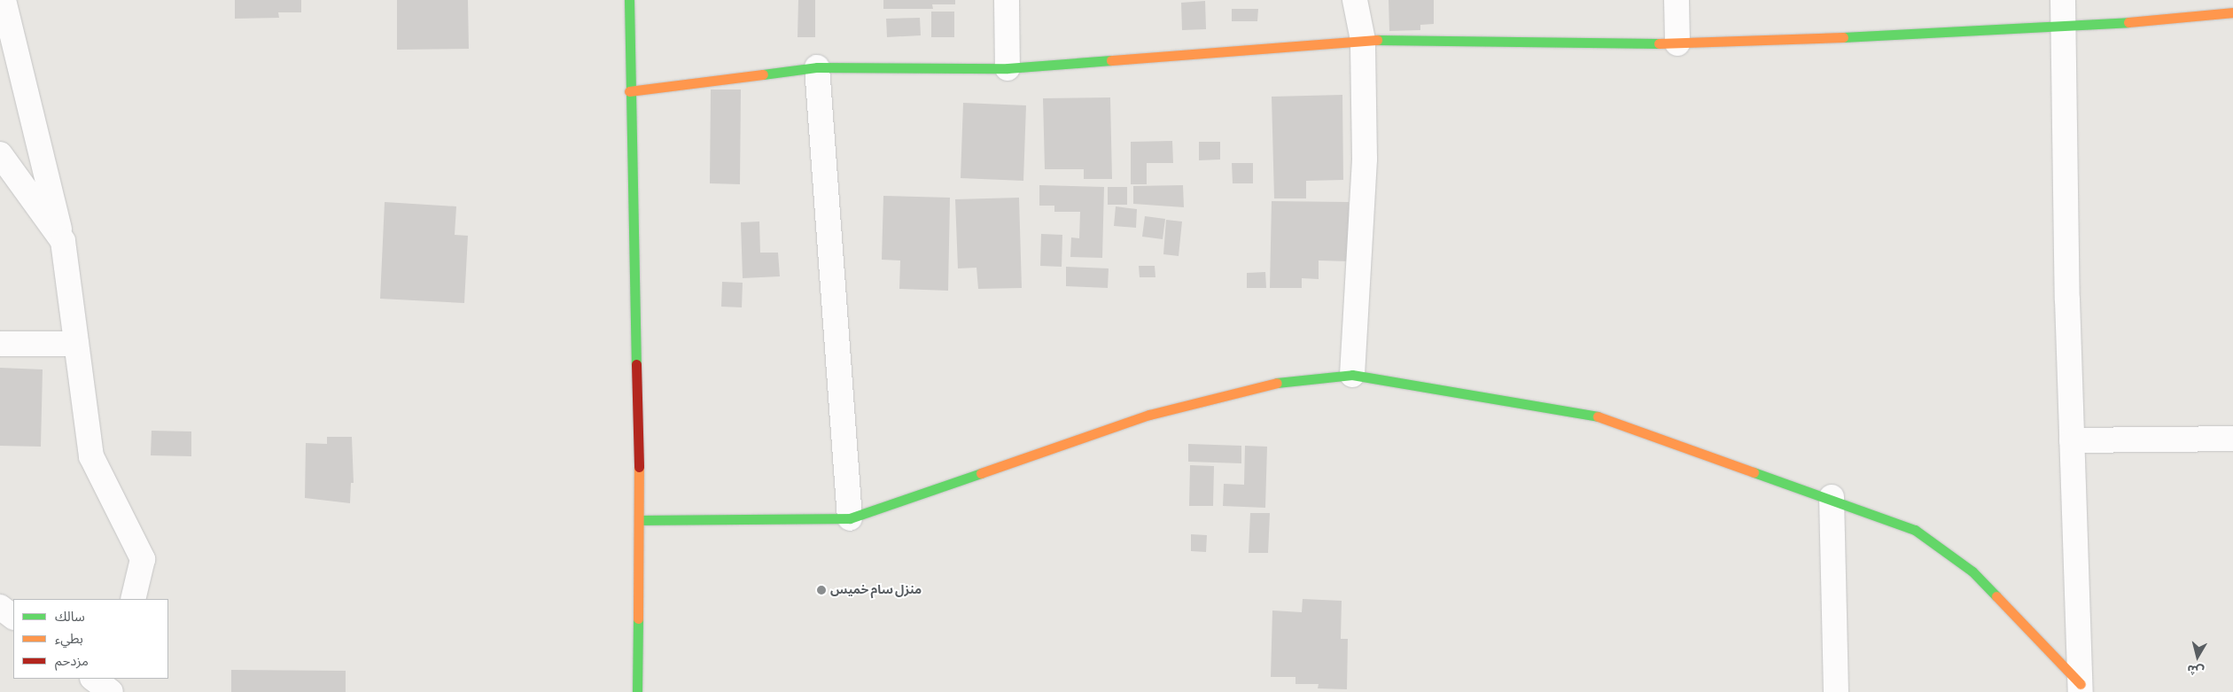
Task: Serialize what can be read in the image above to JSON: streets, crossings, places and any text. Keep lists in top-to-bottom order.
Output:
{
  "places": ["منزل سام خميس"],
  "legend": ["سالك", "بطيء", "مزدحم"],
  "north": "bottom"
}
